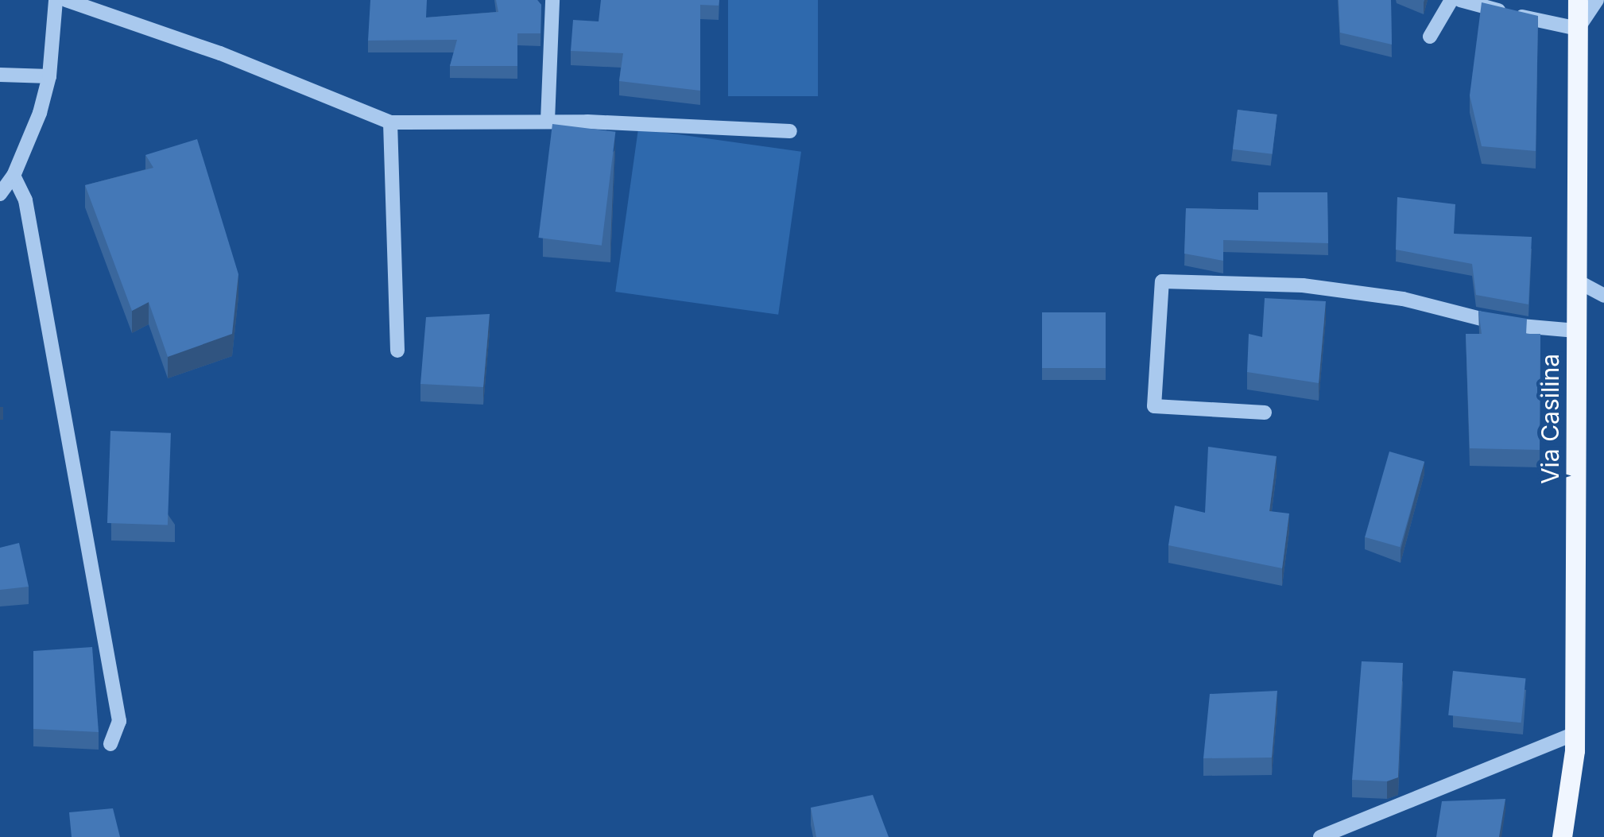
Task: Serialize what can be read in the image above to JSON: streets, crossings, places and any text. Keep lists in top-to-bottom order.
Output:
{
  "streets": {
    "main road": ["Via Casilina"]
  }
}
